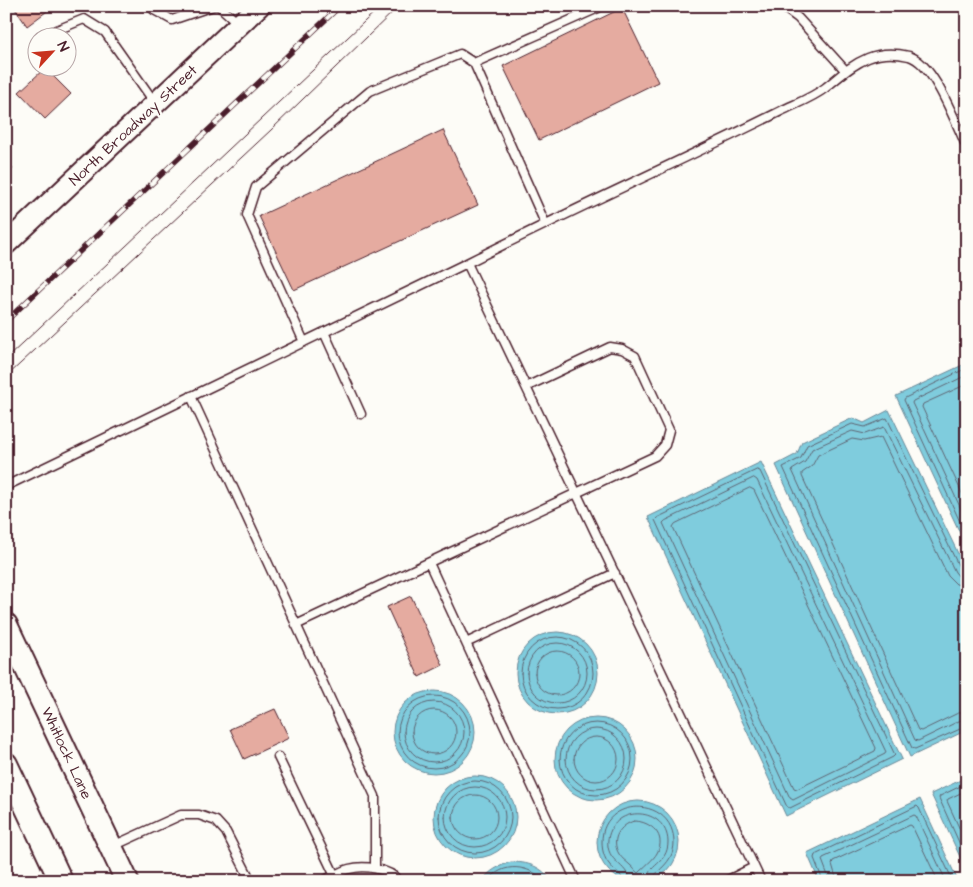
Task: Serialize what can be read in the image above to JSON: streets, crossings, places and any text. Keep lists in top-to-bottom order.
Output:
{
  "streets": {
    "main road": ["Whitlock Lane"],
    "street": ["North Broadway Street"]
  },
  "north": "top right"
}
